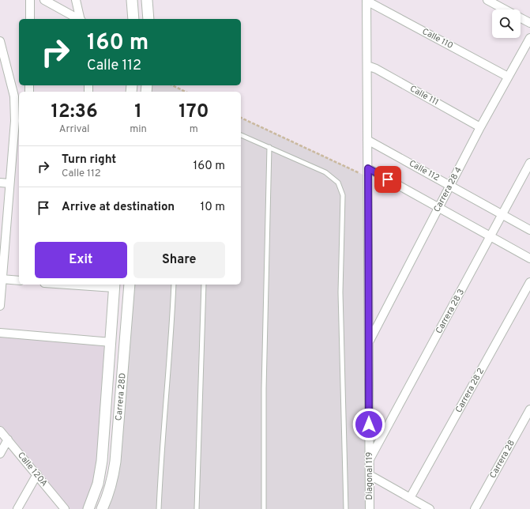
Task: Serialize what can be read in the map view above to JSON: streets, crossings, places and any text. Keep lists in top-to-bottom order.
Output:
{
  "streets": {
    "street": [
      "Calle 110",
      "Calle 111",
      "Calle 112",
      "Carrera 28 4",
      "Carrera 28 3",
      "Carrera 28 2",
      "Carrera 28D",
      "Carrera 28",
      "Calle 120A",
      "Diagonal 119"
    ]
  },
  "crossings": [
    ["Calle 110", "Carrera 28 4"],
    ["Calle 110", "Diagonal 119"],
    ["Calle 111", "Carrera 28 4"],
    ["Calle 111", "Diagonal 119"],
    ["Calle 112", "Carrera 28 4"],
    ["Calle 112", "Carrera 28 3"],
    ["Calle 112", "Diagonal 119"],
    ["Carrera 28 4", "Diagonal 119"],
    ["Carrera 28 3", "Diagonal 119"]
  ],
  "page": {
    "turn": ["160 m", "Calle 112"],
    "eta": [
      "12:36",
      "Arrival",
      "1",
      "min",
      "170",
      "m"
    ],
    "list": [
      {
        "name": "Turn right",
        "note": "Calle 112",
        "value": "160 m"
      },
      {
        "name": "Arrive at destination",
        "value": "10 m"
      }
    ],
    "buttons": ["Exit", "Share"]
  }
}
